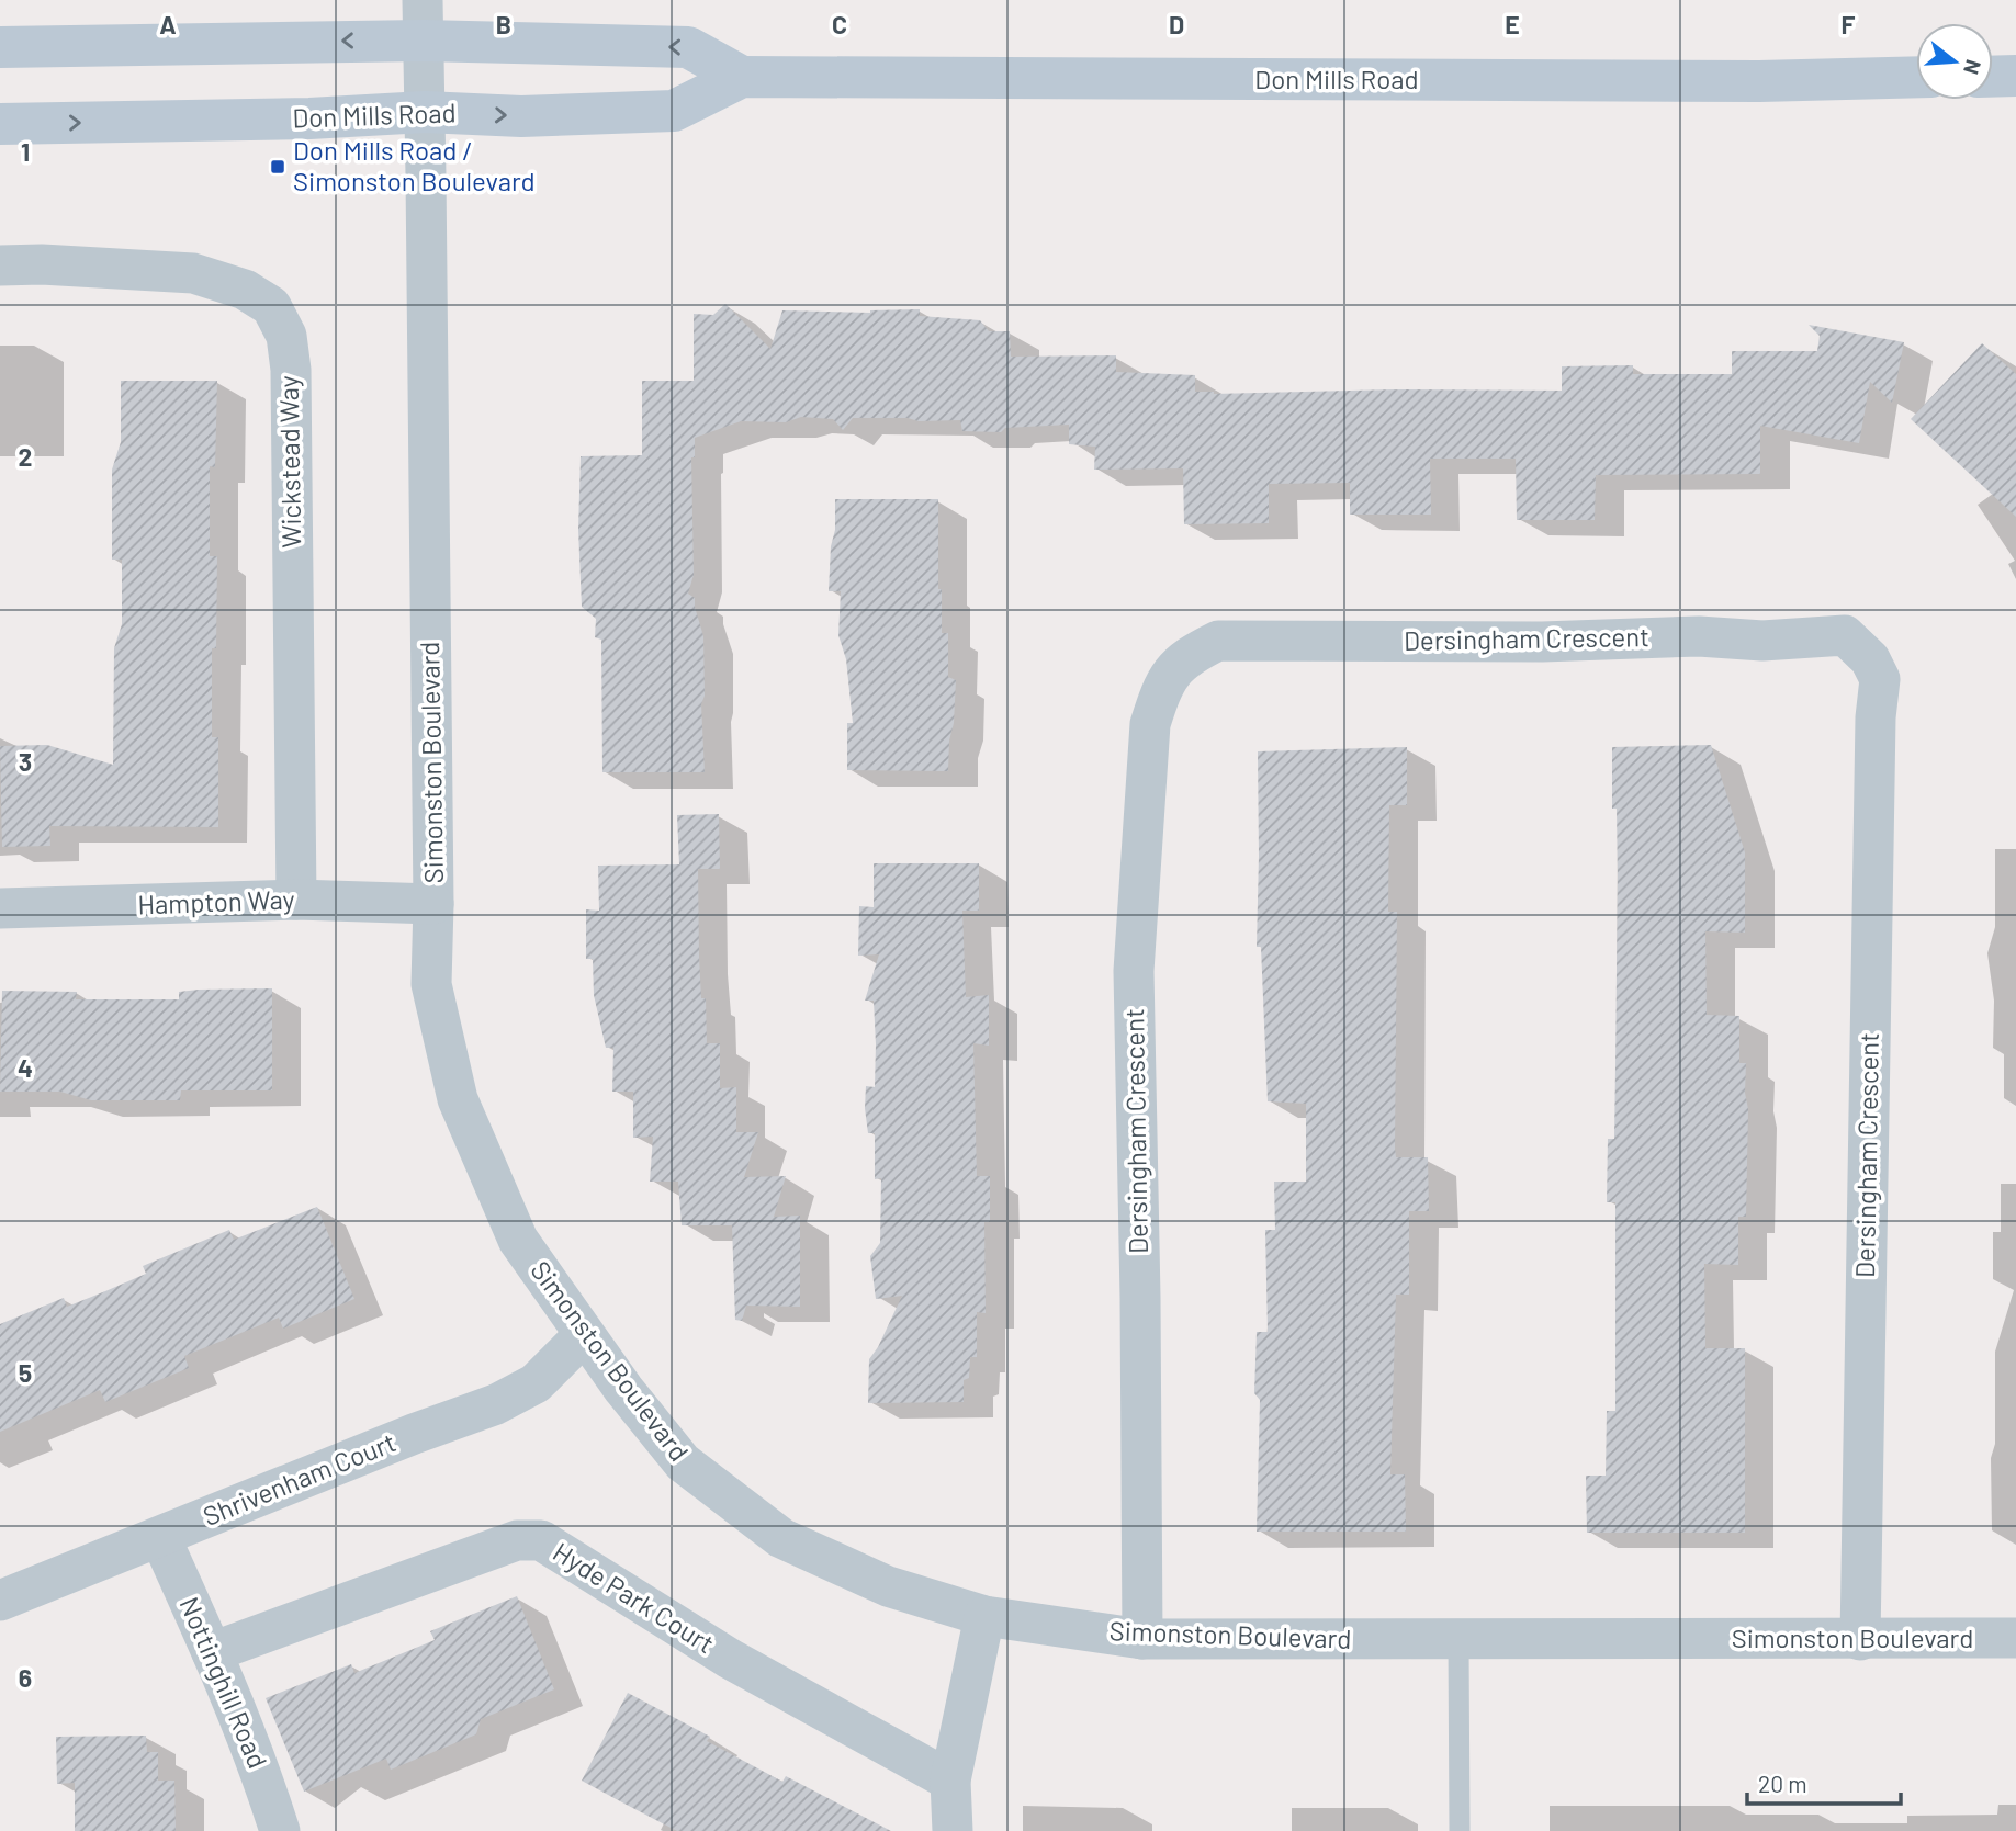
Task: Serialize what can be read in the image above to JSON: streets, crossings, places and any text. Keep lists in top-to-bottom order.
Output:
{
  "streets": {
    "main road": ["Don Mills Road"],
    "street": [
      "Wickstead Way",
      "Dersingham Crescent",
      "Simonston Boulevard",
      "Hampton Way",
      "Shrivenham Court",
      "Hyde Park Court",
      "Nottinghill Road"
    ]
  },
  "crossings": [
    ["Don Mills Road", "Simonston Boulevard"],
    ["Wickstead Way", "Hampton Way"],
    ["Dersingham Crescent", "Simonston Boulevard"],
    ["Simonston Boulevard", "Hampton Way"],
    ["Simonston Boulevard", "Shrivenham Court"],
    ["Shrivenham Court", "Nottinghill Road"],
    ["Hyde Park Court", "Nottinghill Road"]
  ],
  "places": {
    "transit": ["Don Mills Road / Simonston Boulevard"]
  },
  "scale_bar": "20 m",
  "north": "right",
  "grid": {
    "columns": [
      "A",
      "B",
      "C",
      "D",
      "E",
      "F"
    ],
    "rows": [
      "1",
      "2",
      "3",
      "4",
      "5",
      "6"
    ]
  }
}
